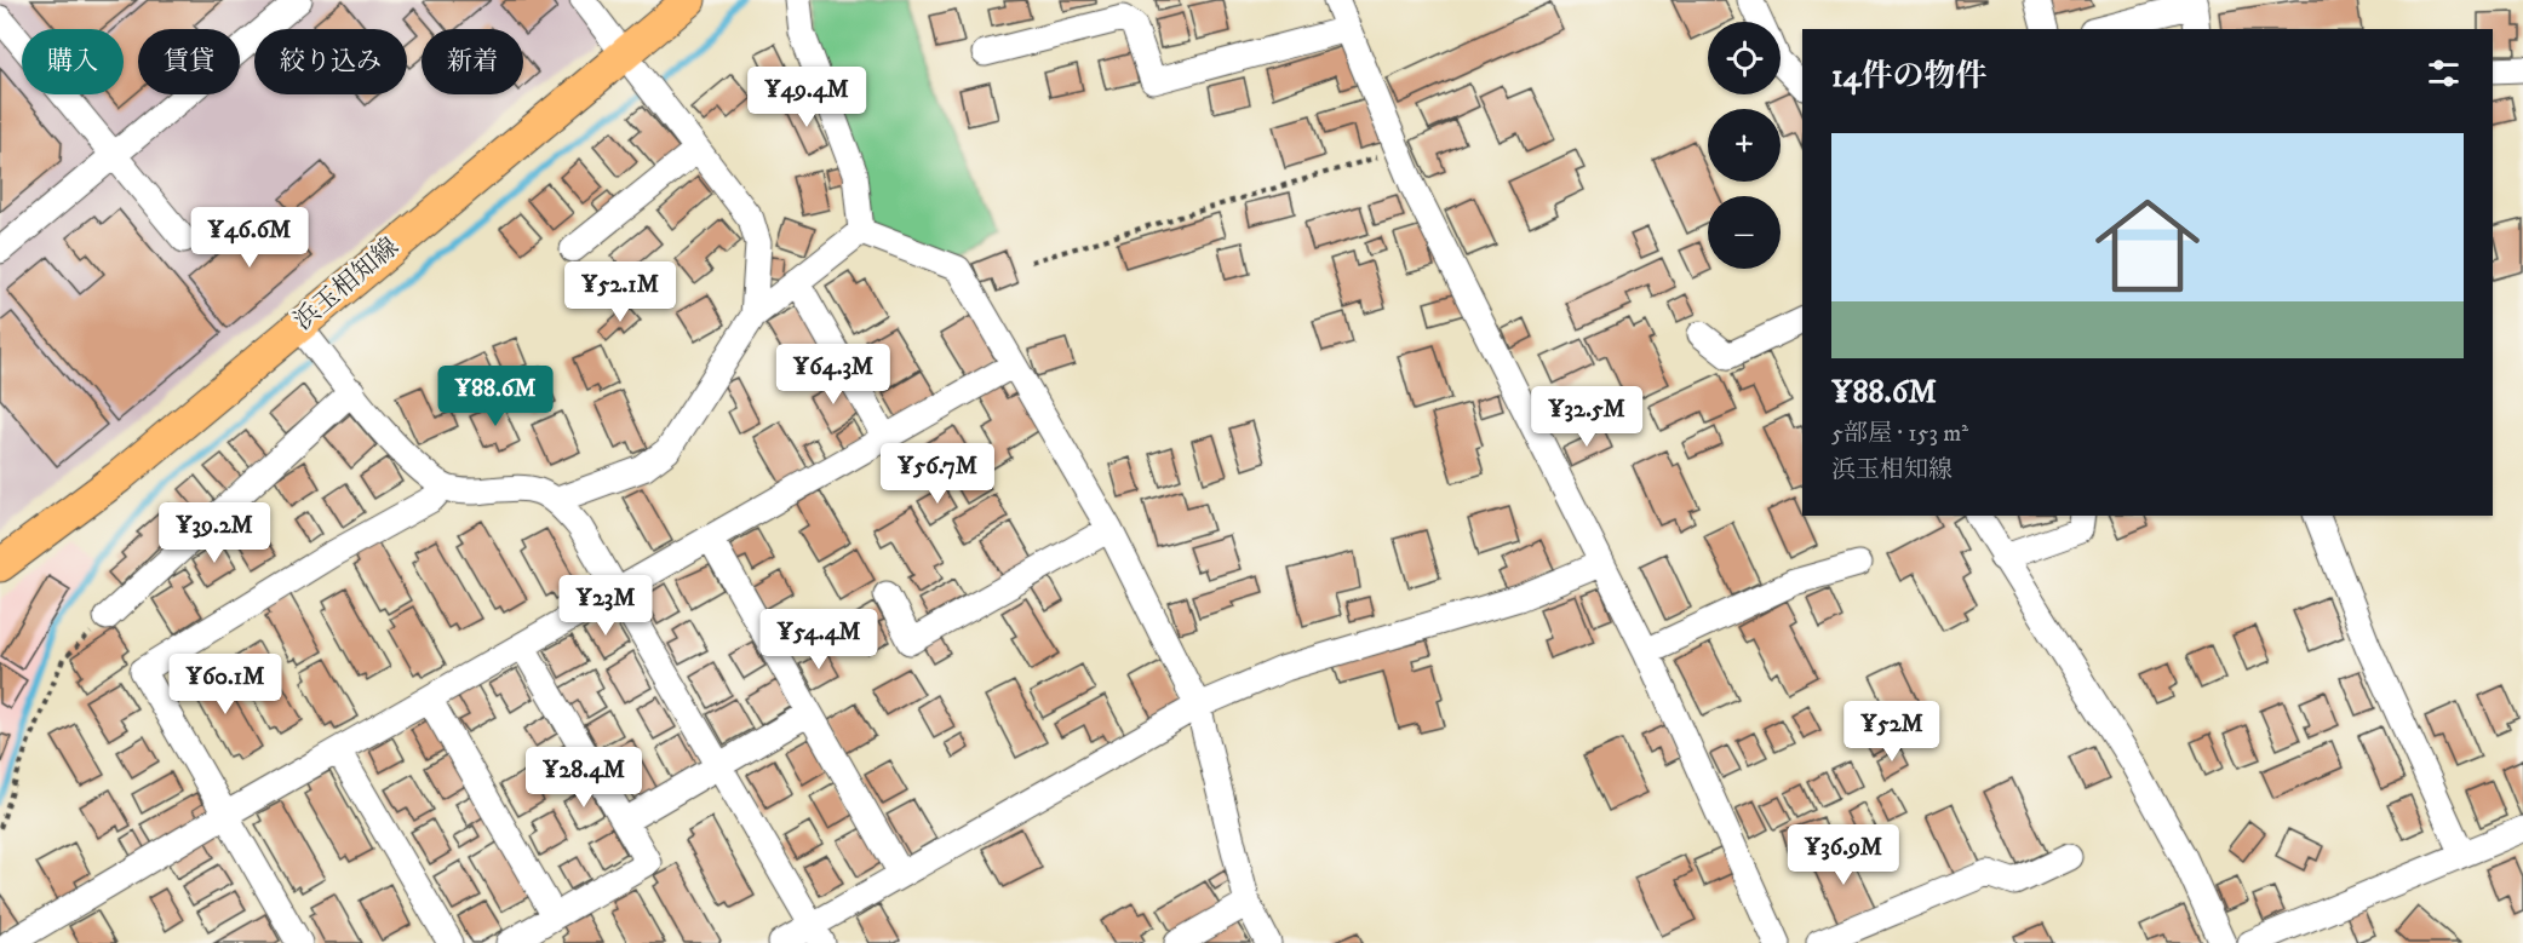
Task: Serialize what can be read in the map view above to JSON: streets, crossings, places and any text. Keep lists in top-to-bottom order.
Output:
{
  "streets": {
    "main road": ["浜玉相知線"]
  },
  "page": {
    "map_buttons": ["+", "−"],
    "chip": [
      "購入",
      "賃貸",
      "絞り込み",
      "新着"
    ],
    "heading": "14件の物件",
    "price": [
      "¥49.4M",
      "¥46.6M",
      "¥52.1M",
      "¥64.3M",
      "¥88.6M",
      "¥32.5M",
      "¥56.7M",
      "¥39.2M",
      "¥23M",
      "¥54.4M",
      "¥60.1M",
      "¥52M",
      "¥28.4M",
      "¥36.9M"
    ],
    "list": [
      {
        "name": "¥88.6M",
        "note": "5部屋 · 153 m² · 浜玉相知線"
      }
    ]
  }
}
